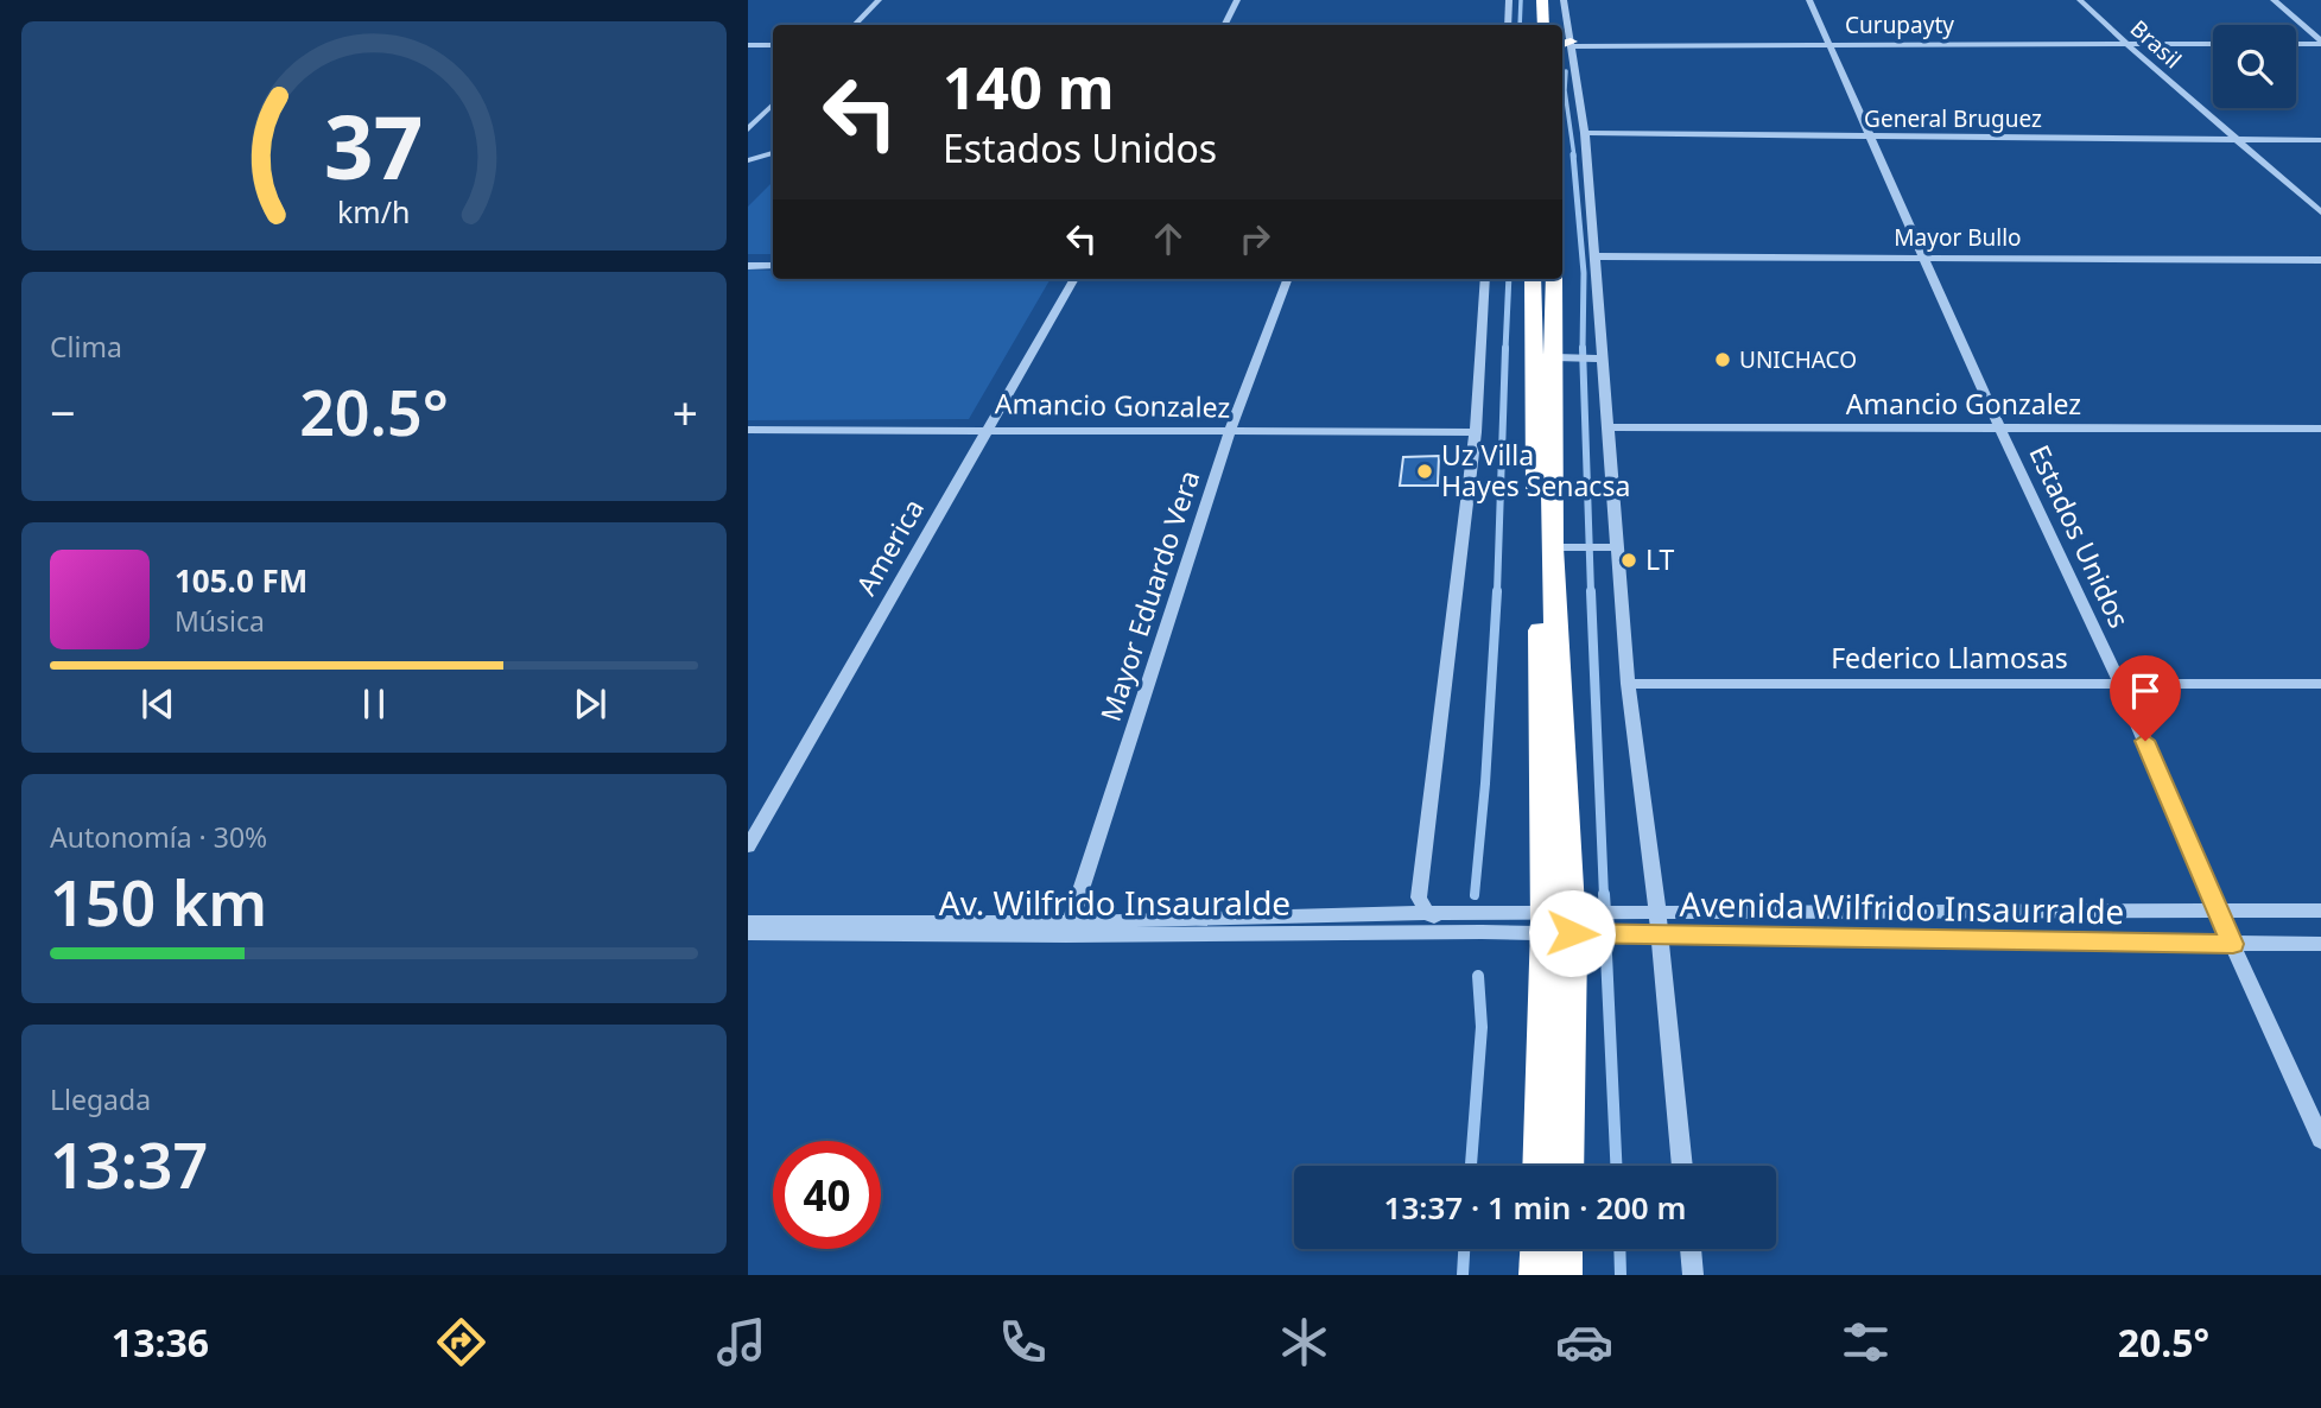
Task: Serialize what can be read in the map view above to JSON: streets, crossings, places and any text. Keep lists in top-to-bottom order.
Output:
{
  "streets": {
    "street": [
      "Curupayty",
      "Brasil",
      "General Bruguez",
      "Mayor Bullo",
      "Amancio Gonzalez",
      "Estados Unidos",
      "America",
      "Mayor Eduardo Vera",
      "Federico Llamosas",
      "Av. Wilfrido Insauralde",
      "Avenida Wilfrido Insaurralde"
    ]
  },
  "crossings": [
    ["Curupayty", "Brasil"],
    ["Curupayty", "Estados Unidos"],
    ["Brasil", "General Bruguez"],
    ["General Bruguez", "Estados Unidos"],
    ["Mayor Bullo", "Estados Unidos"],
    ["Amancio Gonzalez", "Estados Unidos"],
    ["Amancio Gonzalez", "America"],
    ["Amancio Gonzalez", "Mayor Eduardo Vera"],
    ["Estados Unidos", "Federico Llamosas"],
    ["Estados Unidos", "Avenida Wilfrido Insaurralde"],
    ["Mayor Eduardo Vera", "Av. Wilfrido Insauralde"],
    ["Av. Wilfrido Insauralde", "Avenida Wilfrido Insaurralde"]
  ],
  "places": ["UNICHACO", "Uz Villa Hayes Senacsa", "LT"],
  "page": {
    "turn": ["140 m", "Estados Unidos"],
    "tile": [
      "Clima",
      ["Autonomía · 30%", "150 km"],
      ["Llegada", "13:37"]
    ],
    "heat": ["−", "20.5°", "+"],
    "song": ["105.0 FM", "Música"],
    "limit": "40",
    "trip": "13:37 · 1 min · 200 m",
    "tabs": ["13:36", "20.5°"],
    "gauge": ["37", "km/h"]
  }
}
